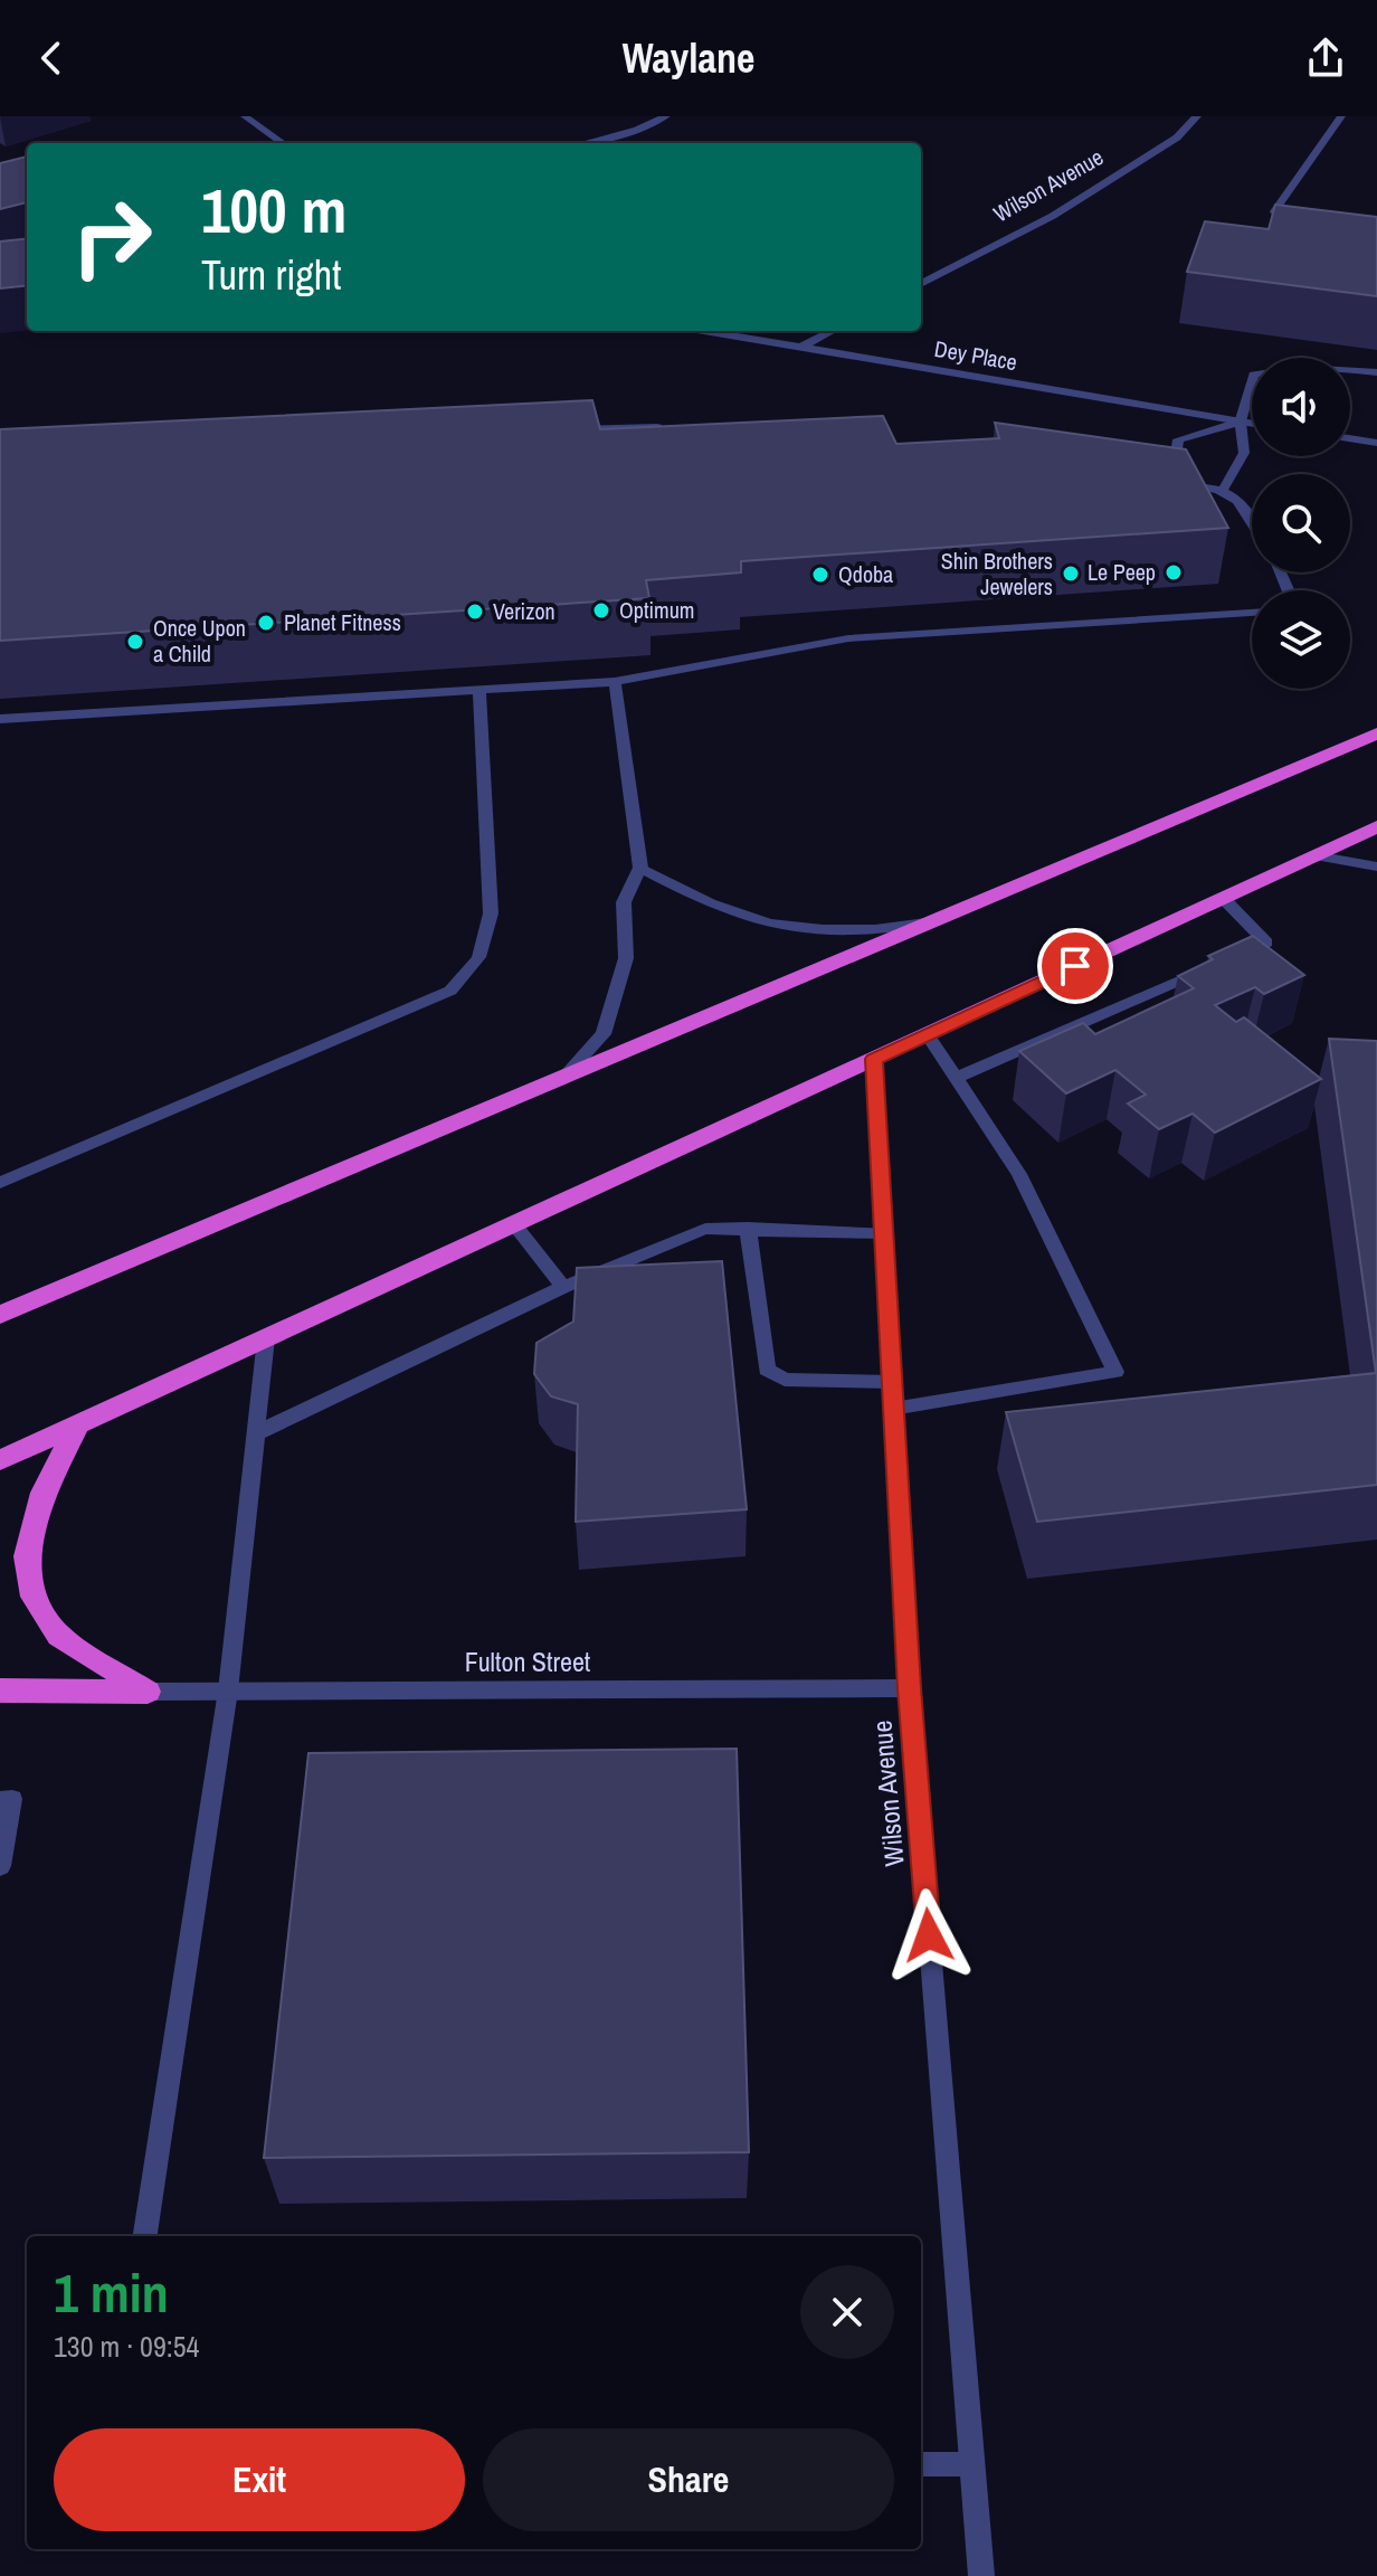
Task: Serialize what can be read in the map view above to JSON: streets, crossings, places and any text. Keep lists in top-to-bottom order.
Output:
{
  "streets": {
    "street": ["Wilson Avenue", "Dey Place", "Fulton Street"]
  },
  "crossings": [
    ["Wilson Avenue", "Fulton Street"]
  ],
  "places": [
    "Le Peep",
    "Shin Brothers Jewelers",
    "Qdoba",
    "Optimum",
    "Verizon",
    "Planet Fitness",
    "Once Upon a Child"
  ],
  "page": {
    "header": "Waylane",
    "turn": ["100 m", "Turn right"],
    "heading": ["1 min", "130 m · 09:54"],
    "buttons": ["Exit", "Share"]
  }
}
